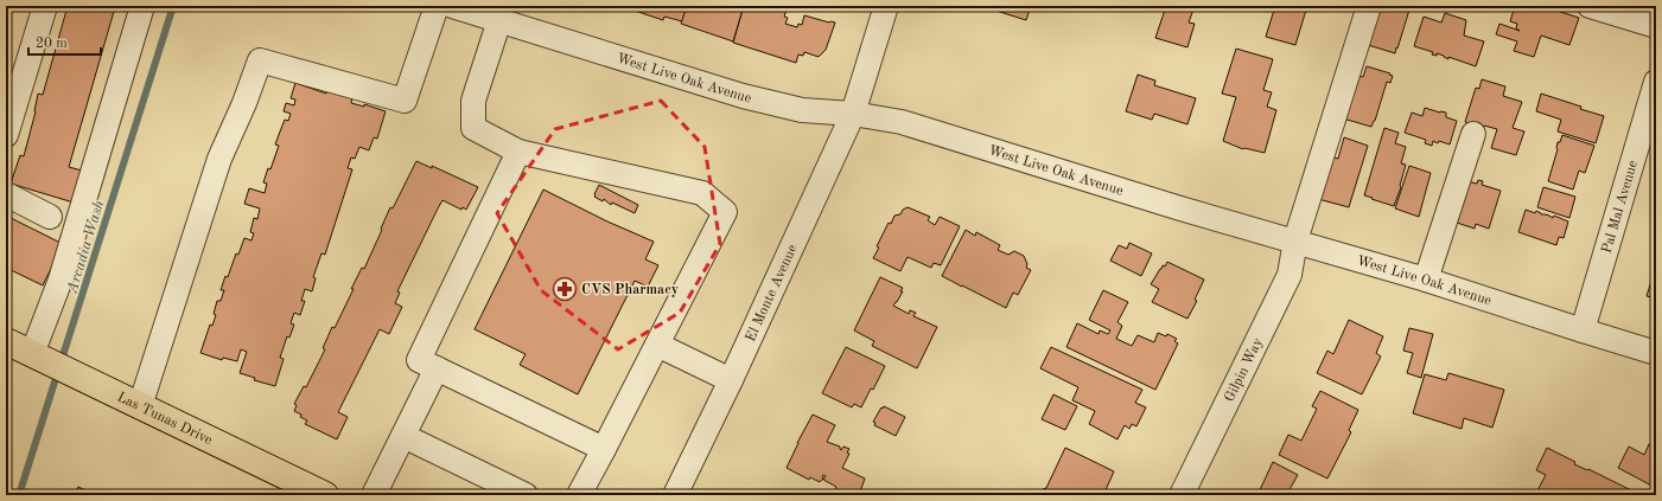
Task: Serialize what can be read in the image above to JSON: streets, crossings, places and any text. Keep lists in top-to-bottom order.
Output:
{
  "streets": {
    "main road": ["Las Tunas Drive"],
    "street": [
      "West Live Oak Avenue",
      "Pal Mal Avenue",
      "El Monte Avenue",
      "Gilpin Way"
    ]
  },
  "crossings": [
    ["West Live Oak Avenue", "Pal Mal Avenue"],
    ["West Live Oak Avenue", "El Monte Avenue"],
    ["West Live Oak Avenue", "Gilpin Way"]
  ],
  "water": ["Arcadia Wash"],
  "places": {
    "pharmacy": ["CVS Pharmacy"]
  },
  "scale_bar": "20 m"
}
